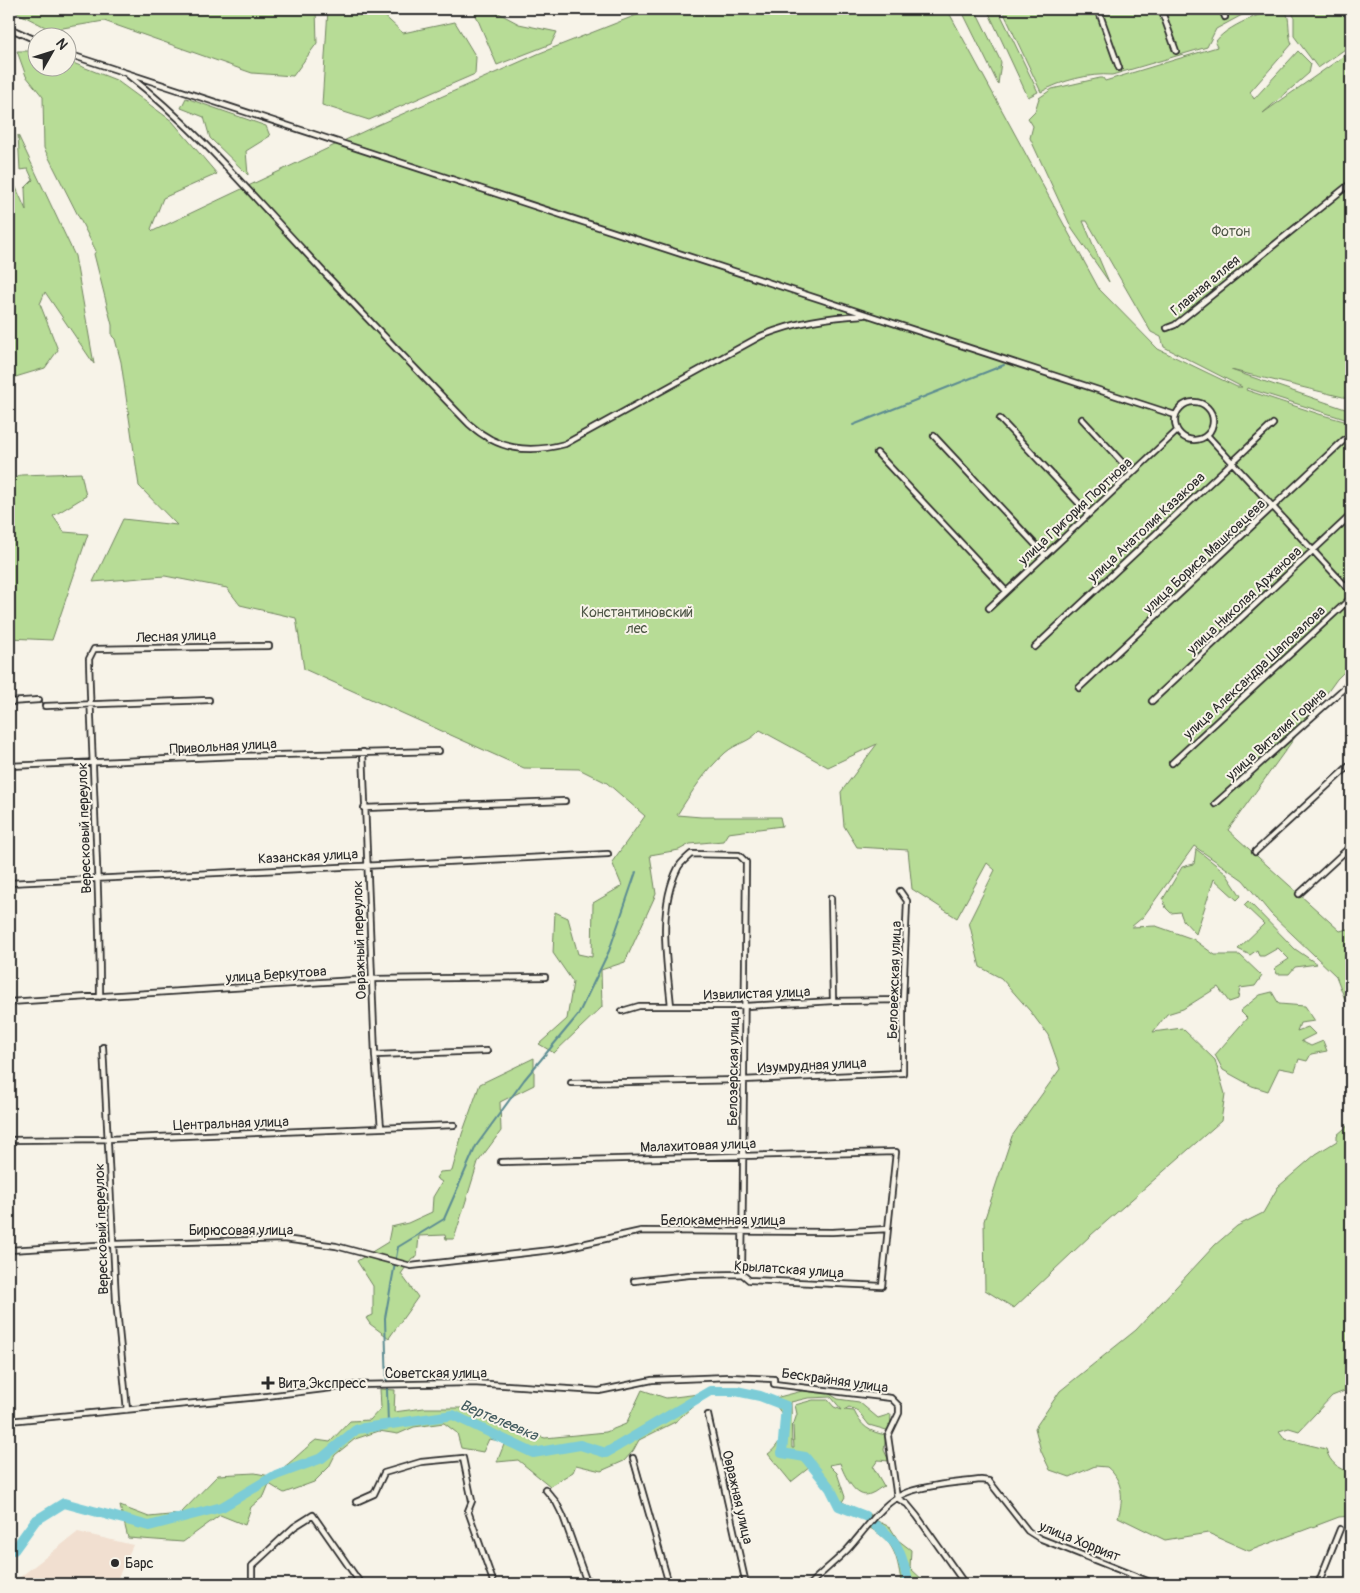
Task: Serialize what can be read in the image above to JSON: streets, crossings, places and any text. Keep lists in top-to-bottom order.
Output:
{
  "streets": {
    "street": [
      "Главная аллея",
      "улица Григория Портнова",
      "улица Анатолия Казакова",
      "улица Бориса Машковцева",
      "улица Николая Аржанова",
      "Лесная улица",
      "улица Александра Шаповалова",
      "улица Виталия Горина",
      "Привольная улица",
      "Вересковый переулок",
      "Казанская улица",
      "Овражный переулок",
      "улица Беркутова",
      "Беловежская улица",
      "Извилистая улица",
      "Изумрудная улица",
      "Белозерская улица",
      "Центральная улица",
      "Малахитовая улица",
      "Белокаменная улица",
      "Бирюсовая улица",
      "Крылатская улица",
      "Советская улица",
      "Бескрайняя улица",
      "Овражная улица",
      "улица Хоррият"
    ]
  },
  "crossings": [
    ["Лесная улица", "Вересковый переулок"],
    ["Привольная улица", "Вересковый переулок"],
    ["Привольная улица", "Овражный переулок"],
    ["Вересковый переулок", "Казанская улица"],
    ["Вересковый переулок", "улица Беркутова"],
    ["Вересковый переулок", "Центральная улица"],
    ["Вересковый переулок", "Бирюсовая улица"],
    ["Вересковый переулок", "Советская улица"],
    ["Казанская улица", "Овражный переулок"],
    ["Овражный переулок", "улица Беркутова"],
    ["Овражный переулок", "Центральная улица"],
    ["Беловежская улица", "Извилистая улица"],
    ["Беловежская улица", "Изумрудная улица"],
    ["Извилистая улица", "Белозерская улица"],
    ["Изумрудная улица", "Белозерская улица"],
    ["Белозерская улица", "Малахитовая улица"],
    ["Белозерская улица", "Белокаменная улица"],
    ["Белозерская улица", "Крылатская улица"],
    ["Малахитовая улица", "Белокаменная улица"],
    ["Малахитовая улица", "Крылатская улица"],
    ["Белокаменная улица", "Бирюсовая улица"],
    ["Белокаменная улица", "Крылатская улица"],
    ["Советская улица", "Бескрайняя улица"],
    ["Бескрайняя улица", "улица Хоррият"]
  ],
  "water": ["Вертелеевка"],
  "parks": ["Фотон", "Константиновский лес"],
  "places": {
    "health": ["Вита Экспресс"],
    "other": ["Барс"]
  },
  "north": "top right"
}
